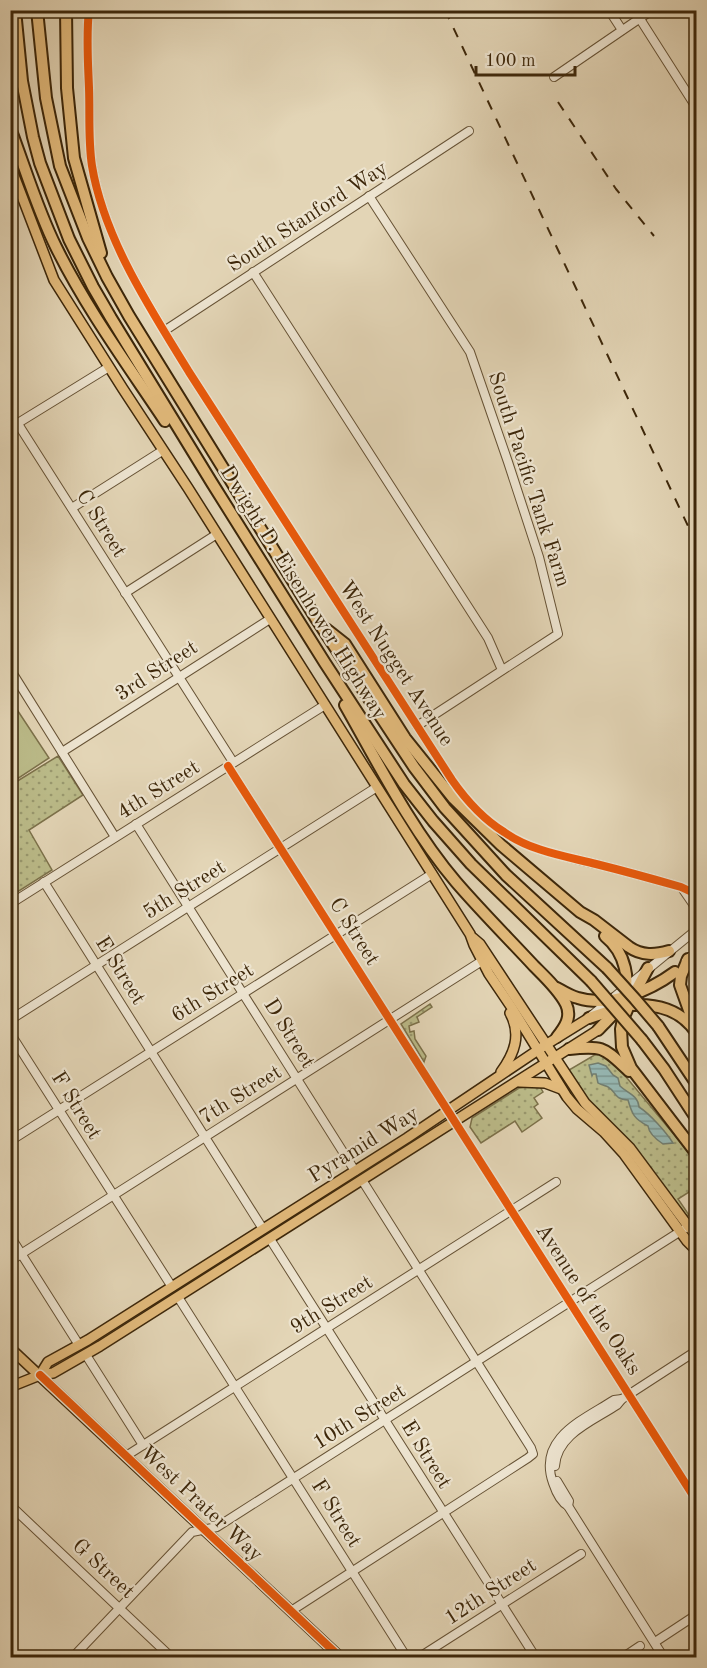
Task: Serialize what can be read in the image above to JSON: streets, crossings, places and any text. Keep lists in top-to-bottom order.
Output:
{
  "streets": {
    "highway": ["Dwight D. Eisenhower Highway"],
    "main road": ["Pyramid Way", "West Prater Way"],
    "street": [
      "South Stanford Way",
      "South Pacific Tank Farm",
      "C Street",
      "West Nugget Avenue",
      "3rd Street",
      "4th Street",
      "5th Street",
      "E Street",
      "6th Street",
      "D Street",
      "7th Street",
      "F Street",
      "Avenue of the Oaks",
      "9th Street",
      "10th Street",
      "G Street",
      "12th Street"
    ]
  },
  "crossings": [
    ["South Stanford Way", "South Pacific Tank Farm"],
    ["South Stanford Way", "West Nugget Avenue"],
    ["South Pacific Tank Farm", "West Nugget Avenue"],
    ["C Street", "3rd Street"],
    ["C Street", "4th Street"],
    ["C Street", "5th Street"],
    ["C Street", "6th Street"],
    ["C Street", "7th Street"],
    ["C Street", "Pyramid Way"],
    ["C Street", "Avenue of the Oaks"],
    ["4th Street", "E Street"],
    ["4th Street", "D Street"],
    ["5th Street", "E Street"],
    ["5th Street", "D Street"],
    ["E Street", "6th Street"],
    ["E Street", "7th Street"],
    ["E Street", "Pyramid Way"],
    ["E Street", "9th Street"],
    ["E Street", "10th Street"],
    ["E Street", "12th Street"],
    ["6th Street", "D Street"],
    ["6th Street", "F Street"],
    ["D Street", "7th Street"],
    ["D Street", "Pyramid Way"],
    ["7th Street", "F Street"],
    ["F Street", "Pyramid Way"],
    ["F Street", "9th Street"],
    ["F Street", "10th Street"],
    ["Pyramid Way", "Avenue of the Oaks"],
    ["Pyramid Way", "West Prater Way"],
    ["Avenue of the Oaks", "9th Street"],
    ["Avenue of the Oaks", "10th Street"],
    ["9th Street", "West Prater Way"],
    ["10th Street", "West Prater Way"],
    ["10th Street", "G Street"]
  ],
  "scale_bar": "100 m"
}
